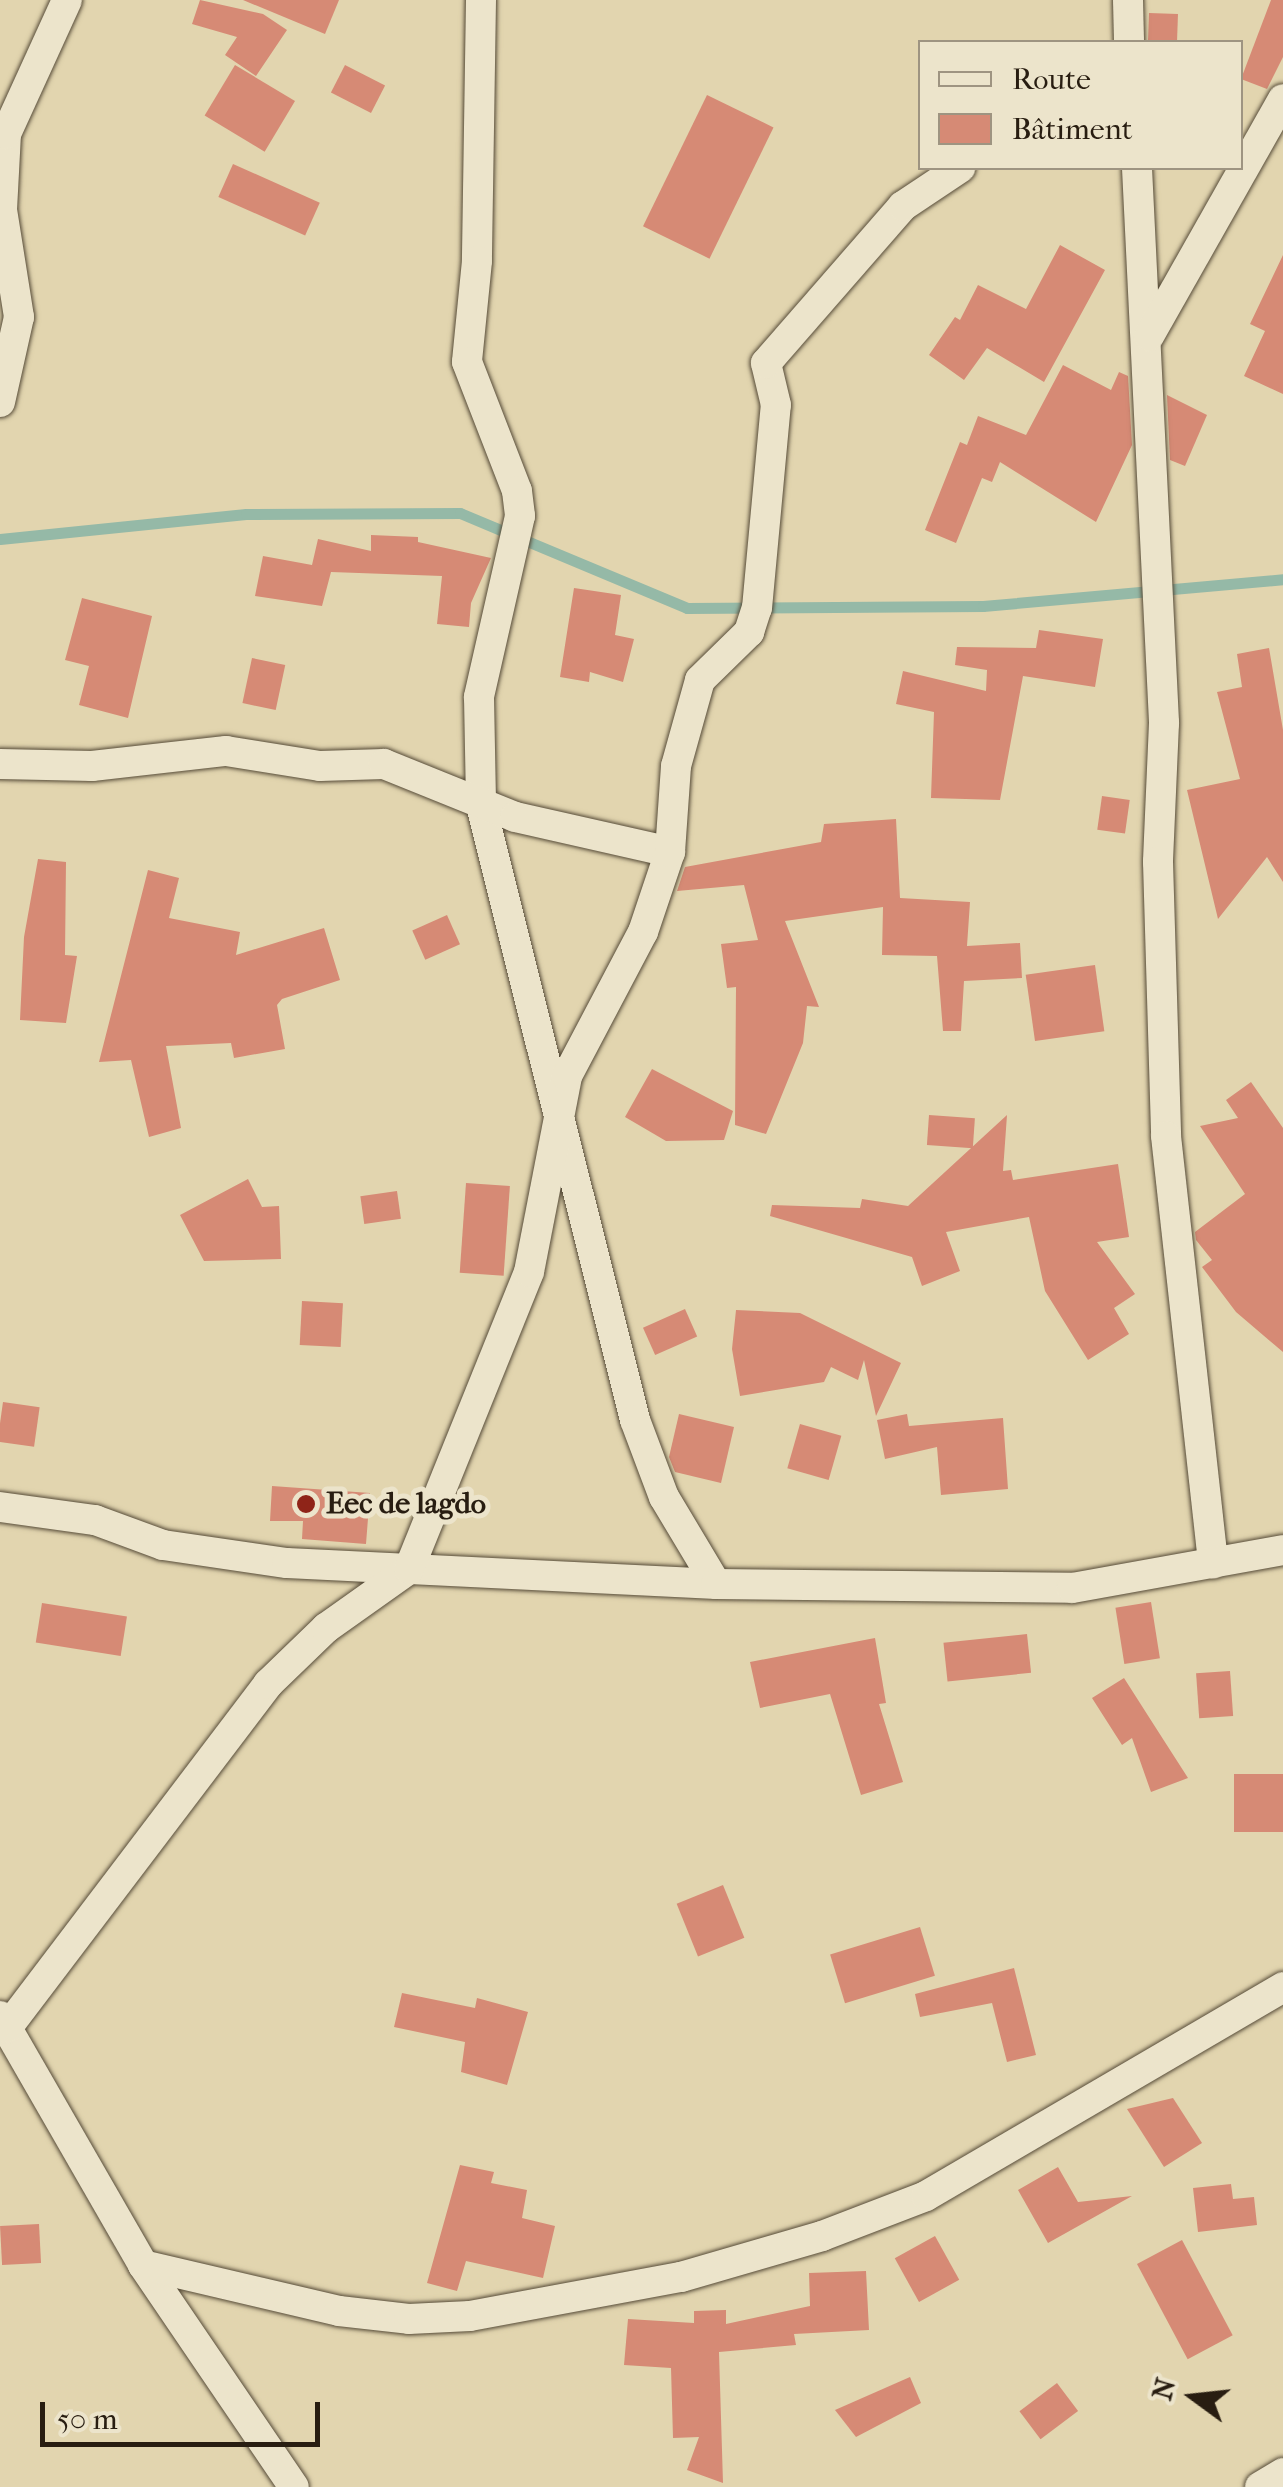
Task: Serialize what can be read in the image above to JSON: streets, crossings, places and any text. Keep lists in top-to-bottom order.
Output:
{
  "places": ["Eec de lagdo"],
  "legend": ["Route", "Bâtiment"],
  "scale_bar": "50 m",
  "north": "left"
}
